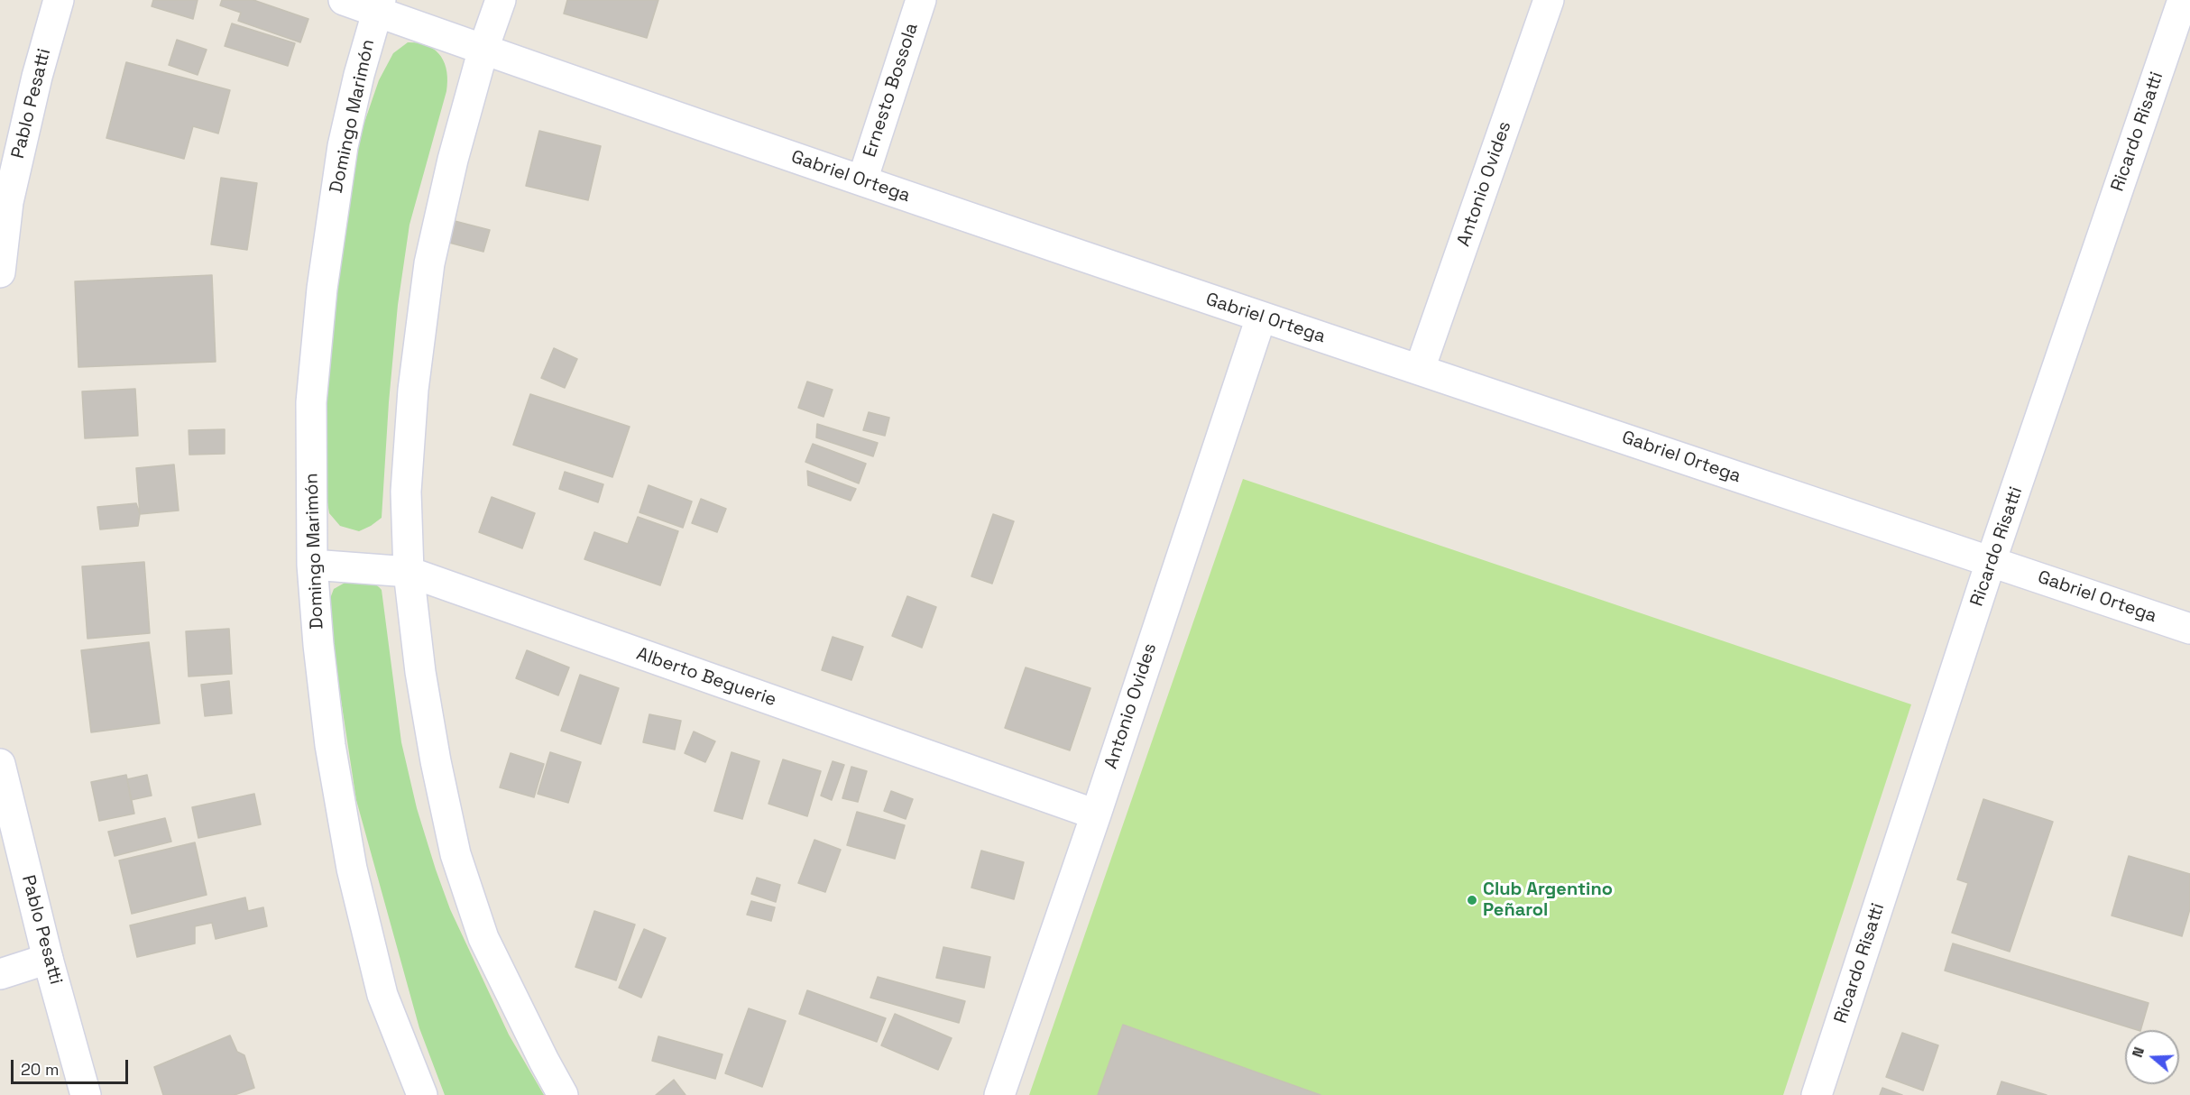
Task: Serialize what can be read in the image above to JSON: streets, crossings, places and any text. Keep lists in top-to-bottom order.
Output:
{
  "streets": {
    "street": [
      "Ernesto Bossola",
      "Pablo Pesatti",
      "Domingo Marimón",
      "Ricardo Risatti",
      "Gabriel Ortega",
      "Antonio Ovides",
      "Alberto Beguerie"
    ]
  },
  "crossings": [
    ["Ernesto Bossola", "Gabriel Ortega"],
    ["Domingo Marimón", "Gabriel Ortega"],
    ["Domingo Marimón", "Alberto Beguerie"],
    ["Ricardo Risatti", "Gabriel Ortega"],
    ["Gabriel Ortega", "Antonio Ovides"],
    ["Antonio Ovides", "Alberto Beguerie"]
  ],
  "places": ["Club Argentino Peñarol"],
  "scale_bar": "20 m",
  "north": "left"
}
